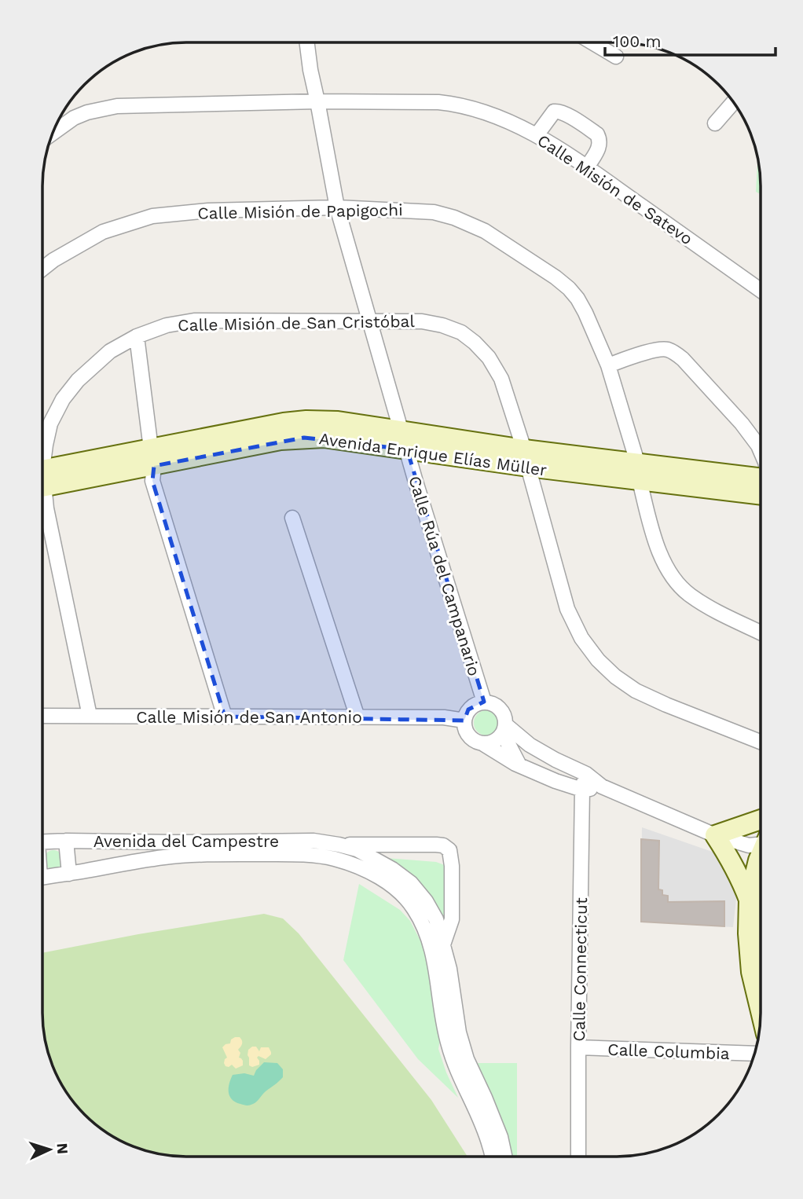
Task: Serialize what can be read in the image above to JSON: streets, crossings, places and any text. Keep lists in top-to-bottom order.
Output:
{
  "streets": {
    "main road": ["Avenida Enrique Elías Müller"],
    "street": [
      "Calle Misión de Satevo",
      "Calle Misión de Papigochi",
      "Calle Misión de San Cristóbal",
      "Calle Rúa del Campanario",
      "Calle Misión de San Antonio",
      "Avenida del Campestre",
      "Calle Connecticut",
      "Calle Columbia"
    ]
  },
  "crossings": [
    ["Calle Misión de Satevo", "Calle Rúa del Campanario"],
    ["Calle Misión de Papigochi", "Avenida Enrique Elías Müller"],
    ["Calle Misión de Papigochi", "Calle Rúa del Campanario"],
    ["Calle Misión de San Cristóbal", "Avenida Enrique Elías Müller"],
    ["Calle Misión de San Cristóbal", "Calle Rúa del Campanario"],
    ["Calle Misión de San Cristóbal", "Calle Misión de San Antonio"],
    ["Avenida Enrique Elías Müller", "Calle Rúa del Campanario"],
    ["Calle Rúa del Campanario", "Calle Misión de San Antonio"],
    ["Calle Connecticut", "Calle Columbia"]
  ],
  "scale_bar": "100 m",
  "north": "right"
}
